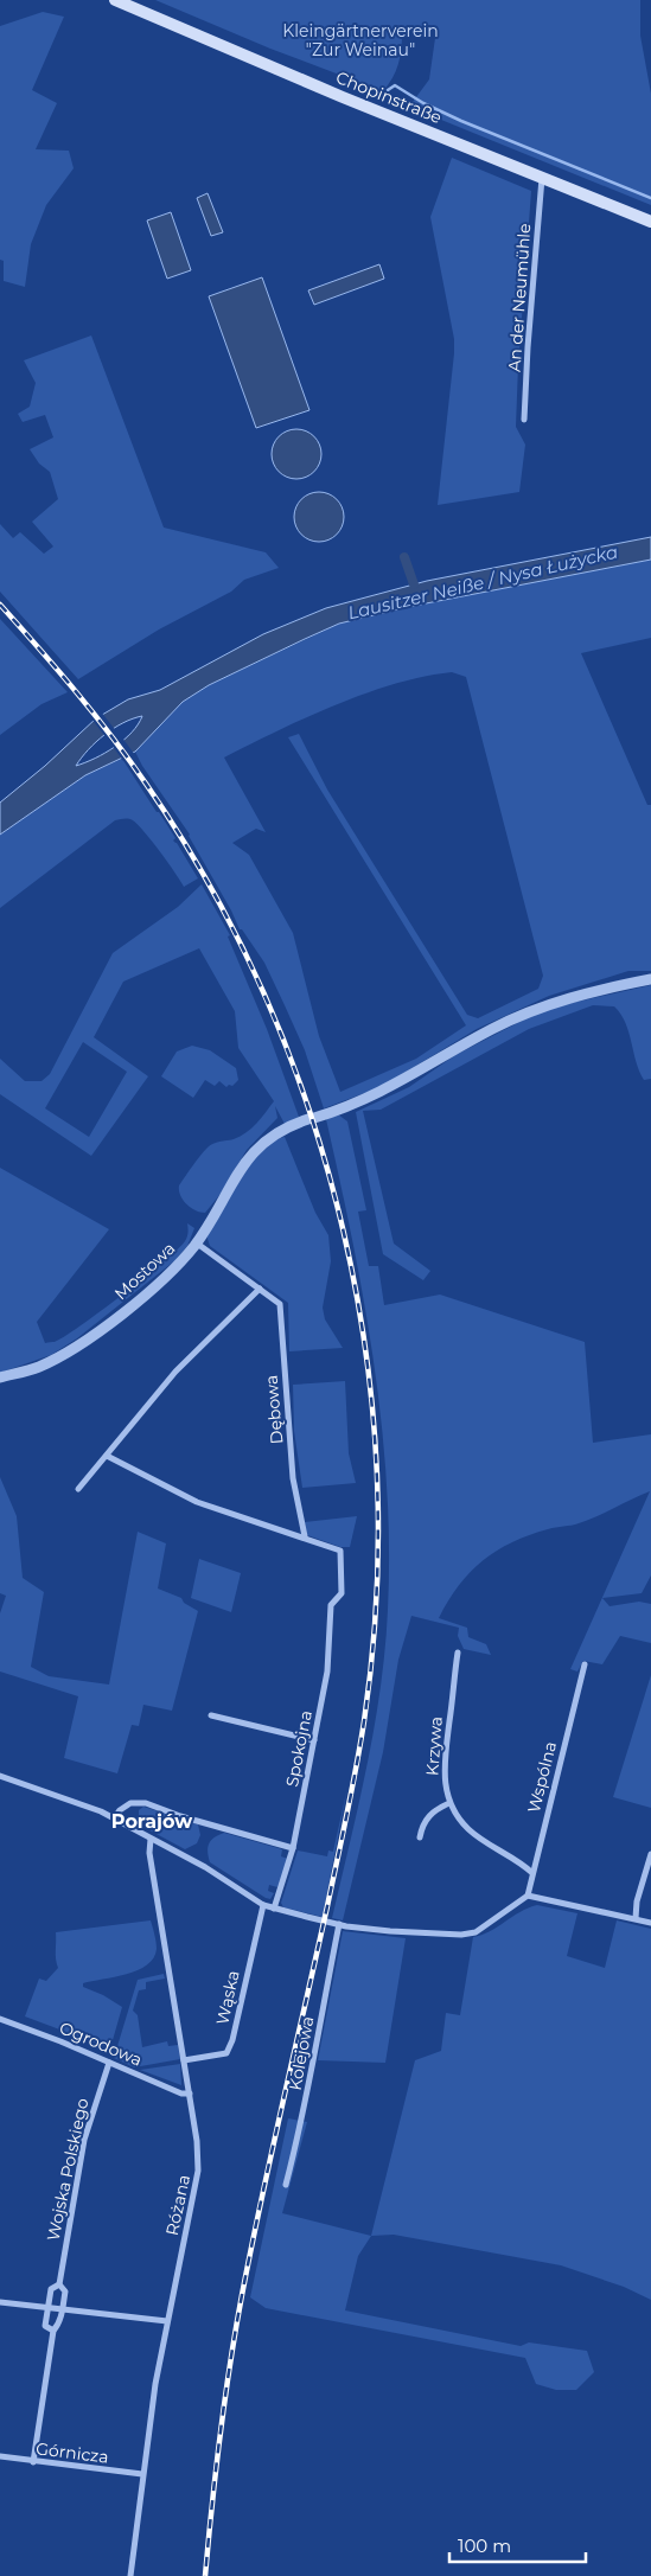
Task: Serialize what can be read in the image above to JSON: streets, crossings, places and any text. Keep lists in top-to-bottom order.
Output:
{
  "streets": {
    "main road": ["Chopinstraße"],
    "street": [
      "An der Neumühle",
      "Mostowa",
      "Dębowa",
      "Krzywa",
      "Spokojna",
      "Wspólna",
      "Wąska",
      "Ogrodowa",
      "Kolejowa",
      "Wojska Polskiego",
      "Różana",
      "Górnicza"
    ]
  },
  "crossings": [
    ["Chopinstraße", "An der Neumühle"],
    ["Mostowa", "Dębowa"],
    ["Dębowa", "Spokojna"],
    ["Krzywa", "Wspólna"],
    ["Wąska", "Różana"],
    ["Ogrodowa", "Wojska Polskiego"],
    ["Ogrodowa", "Różana"],
    ["Różana", "Górnicza"]
  ],
  "districts": ["Porajów"],
  "water": ["Lausitzer Neiße / Nysa Łużycka"],
  "parks": ["Kleingärtnerverein \"Zur Weinau\""],
  "scale_bar": "100 m"
}
